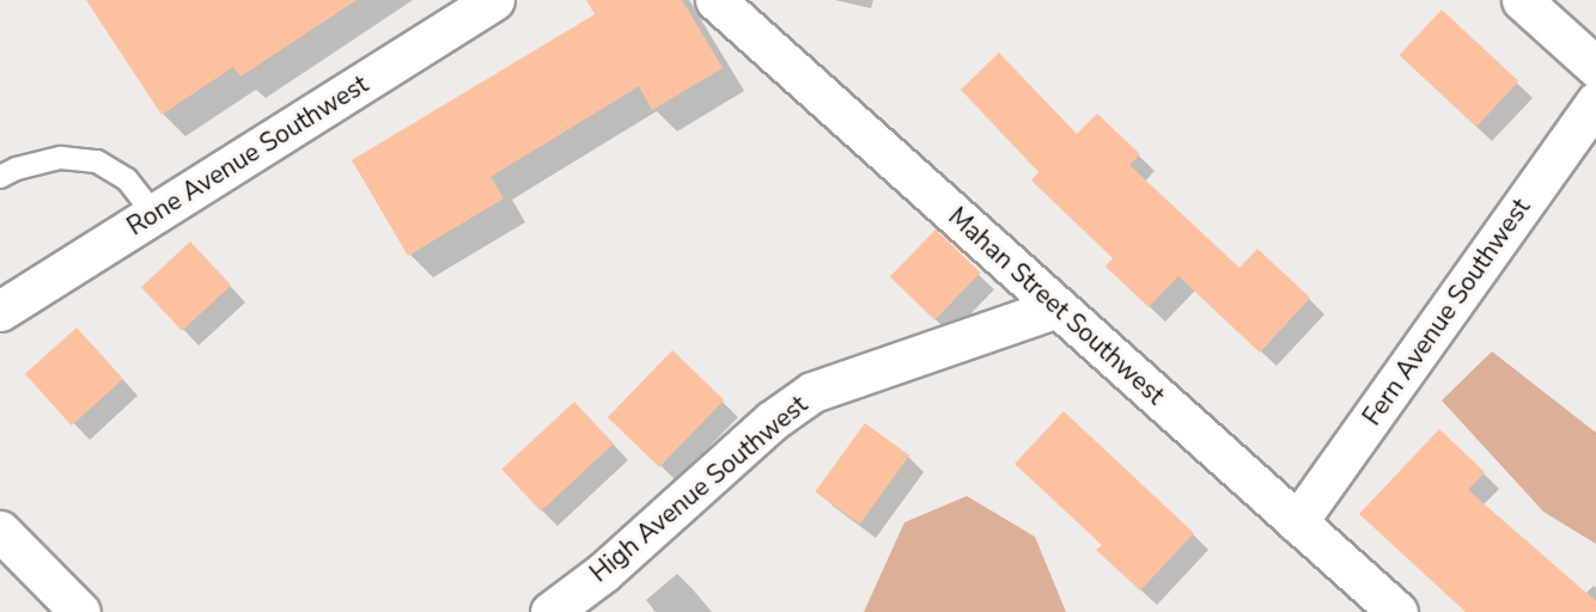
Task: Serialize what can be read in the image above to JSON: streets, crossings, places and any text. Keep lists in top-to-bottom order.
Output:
{
  "streets": {
    "street": [
      "Rone Avenue Southwest",
      "Mahan Street Southwest",
      "Fern Avenue Southwest",
      "High Avenue Southwest"
    ]
  },
  "crossings": [
    ["Mahan Street Southwest", "Fern Avenue Southwest"],
    ["Mahan Street Southwest", "High Avenue Southwest"]
  ]
}
